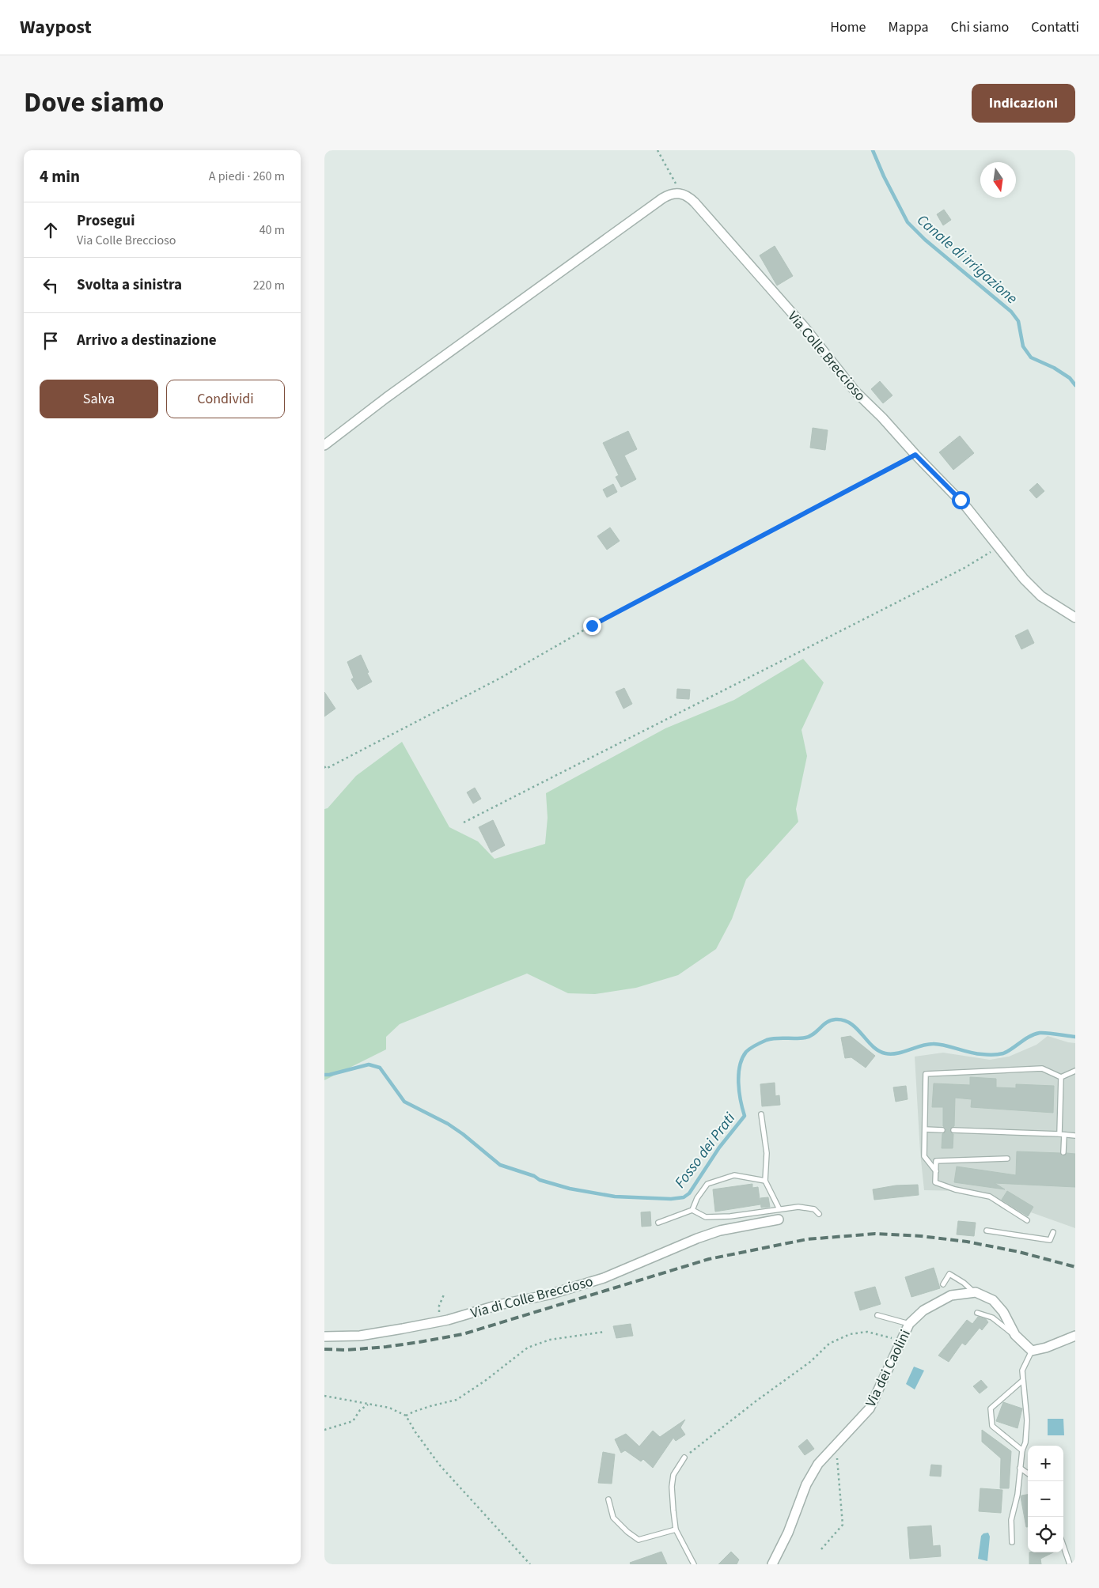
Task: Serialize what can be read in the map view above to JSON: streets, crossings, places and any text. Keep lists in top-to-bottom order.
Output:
{
  "streets": {
    "street": ["Via Colle Breccioso", "Via di Colle Breccioso", "Via dei Caolini"]
  },
  "water": ["Canale di irrigazione", "Fosso dei Prati"],
  "north": "bottom",
  "page": {
    "header": "Waypost",
    "nav": [
      "Home",
      "Mappa",
      "Chi siamo",
      "Contatti"
    ],
    "title": "Dove siamo",
    "buttons": [
      "Indicazioni",
      ["Salva", "Condividi"]
    ],
    "heading": ["4 min", "A piedi · 260 m"],
    "list": [
      ["Prosegui", "Via Colle Breccioso", "40 m"],
      ["Svolta a sinistra", "220 m"],
      "Arrivo a destinazione"
    ],
    "map_buttons": ["+", "−"]
  }
}
